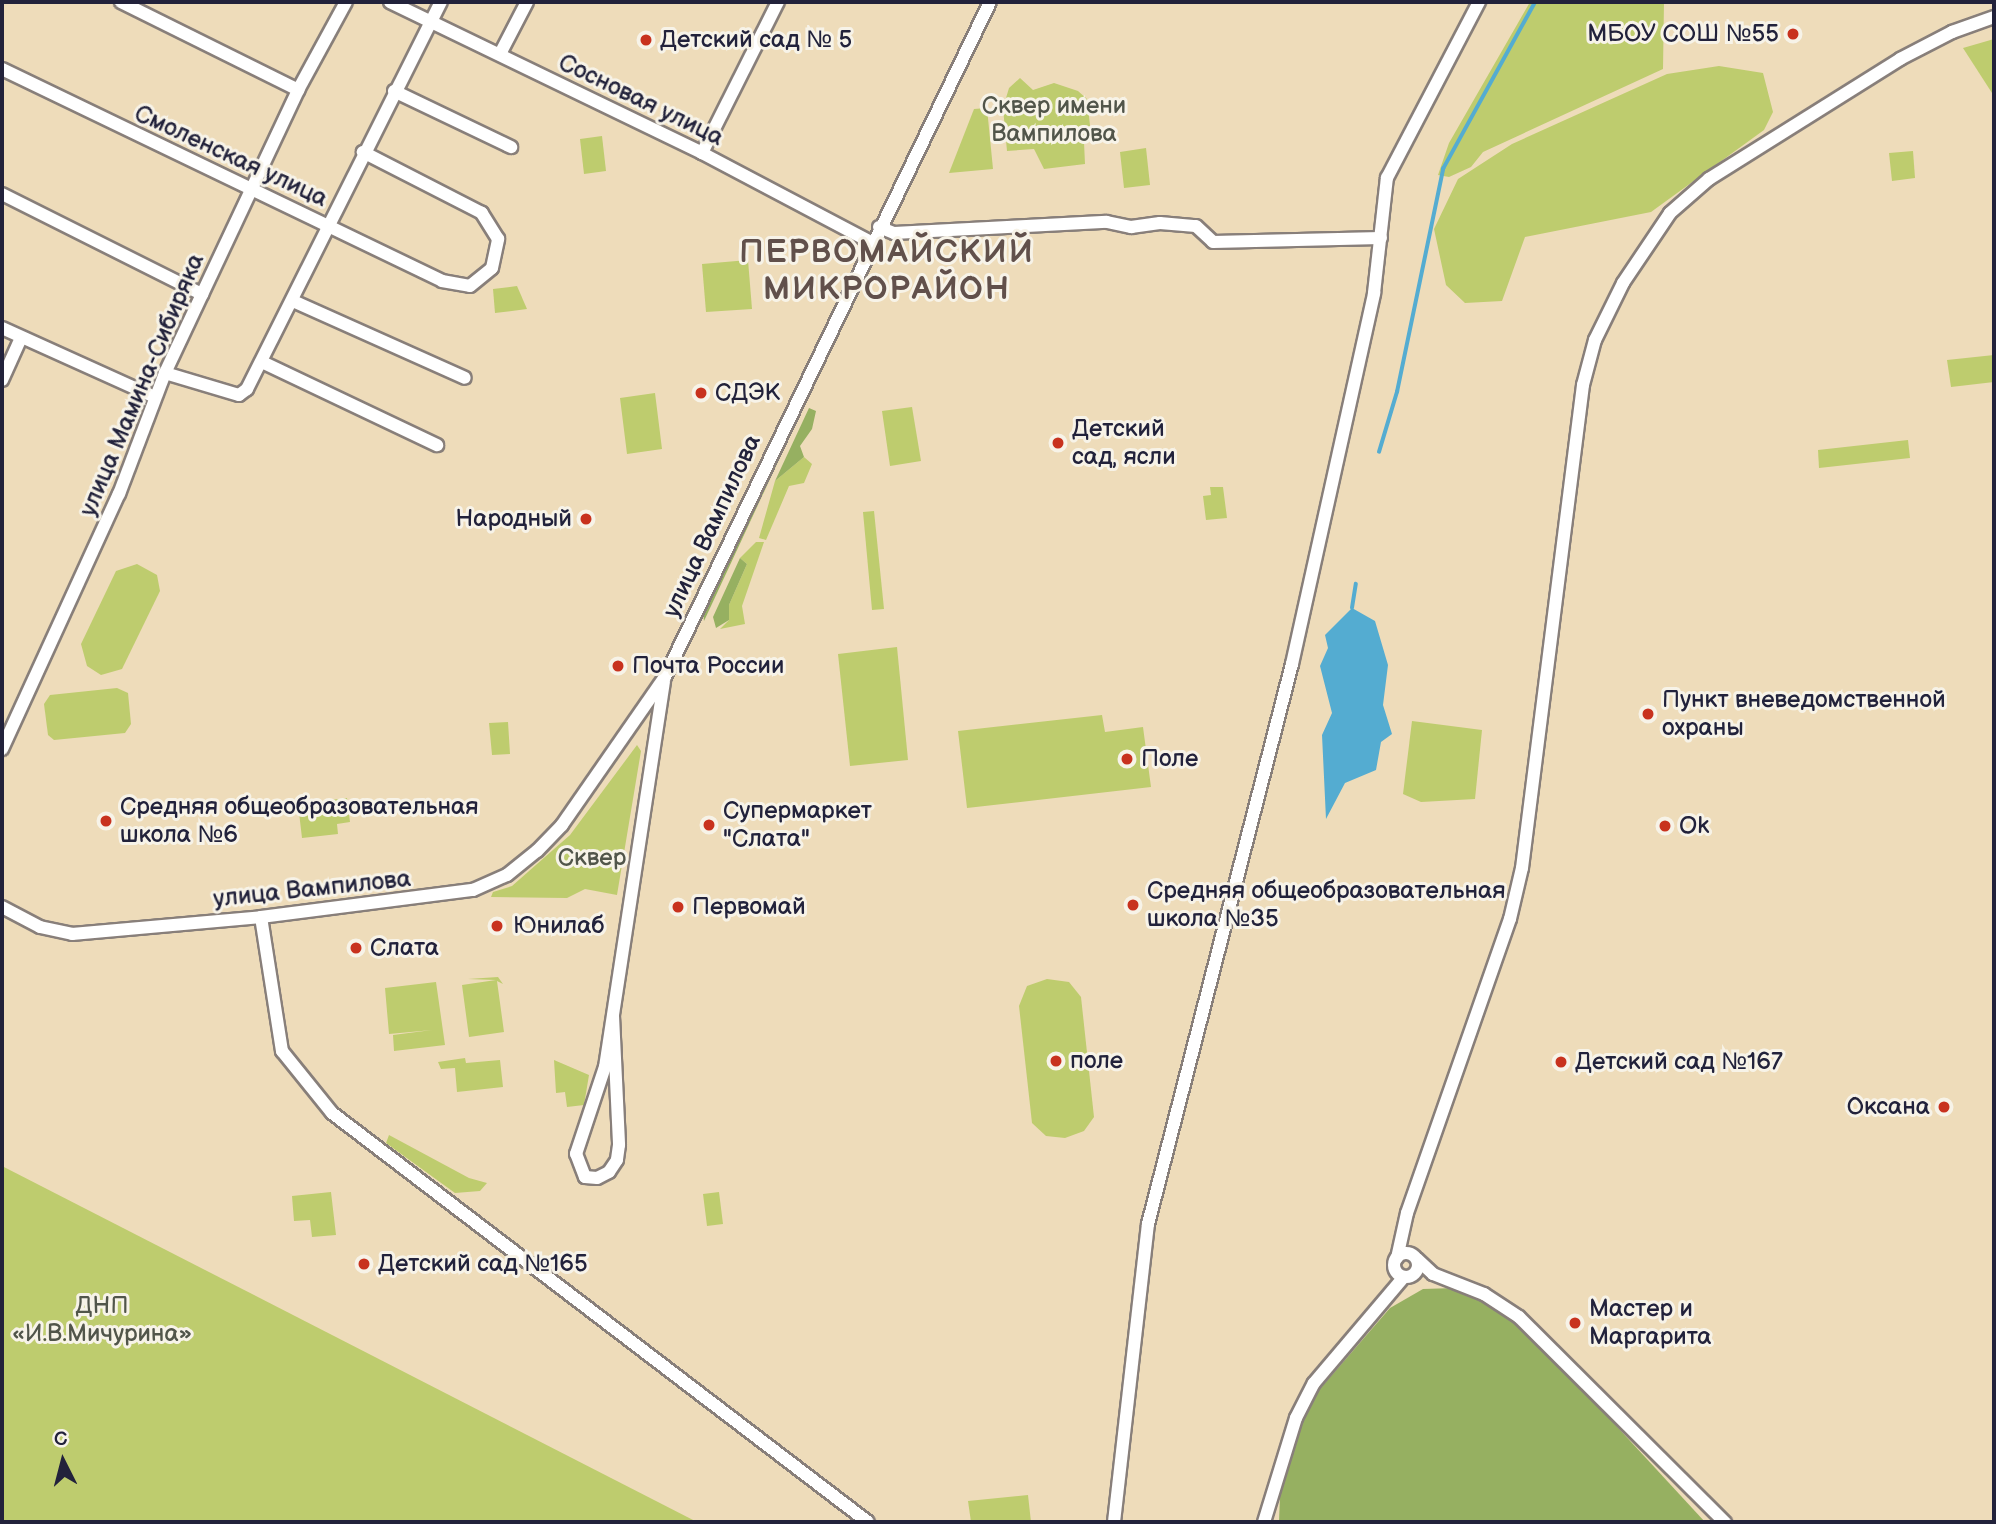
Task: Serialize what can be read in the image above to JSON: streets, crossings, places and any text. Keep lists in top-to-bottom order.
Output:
{
  "streets": {
    "street": [
      "Сосновая улица",
      "Смоленская улица",
      "улица Мамина-Сибиряка",
      "улица Вампилова"
    ]
  },
  "crossings": [
    ["Сосновая улица", "улица Вампилова"],
    ["Смоленская улица", "улица Мамина-Сибиряка"]
  ],
  "districts": ["ПЕРВОМАЙСКИЙ МИКРОРАЙОН"],
  "parks": ["Сквер имени Вампилова", "Сквер", "ДНП «И.В.Мичурина»"],
  "places": [
    "МБОУ СОШ №55",
    "Детский сад № 5",
    "СДЭК",
    "Детский сад, ясли",
    "Народный",
    "Почта России",
    "Пункт вневедомственной охраны",
    "Поле",
    "Средняя общеобразовательная школа №6",
    "Супермаркет \"Слата\"",
    "Ok",
    "Средняя общеобразовательная школа №35",
    "Первомай",
    "Юнилаб",
    "Слата",
    "поле",
    "Детский сад №167",
    "Оксана",
    "Детский сад №165",
    "Мастер и Маргарита"
  ],
  "north": "top"
}
